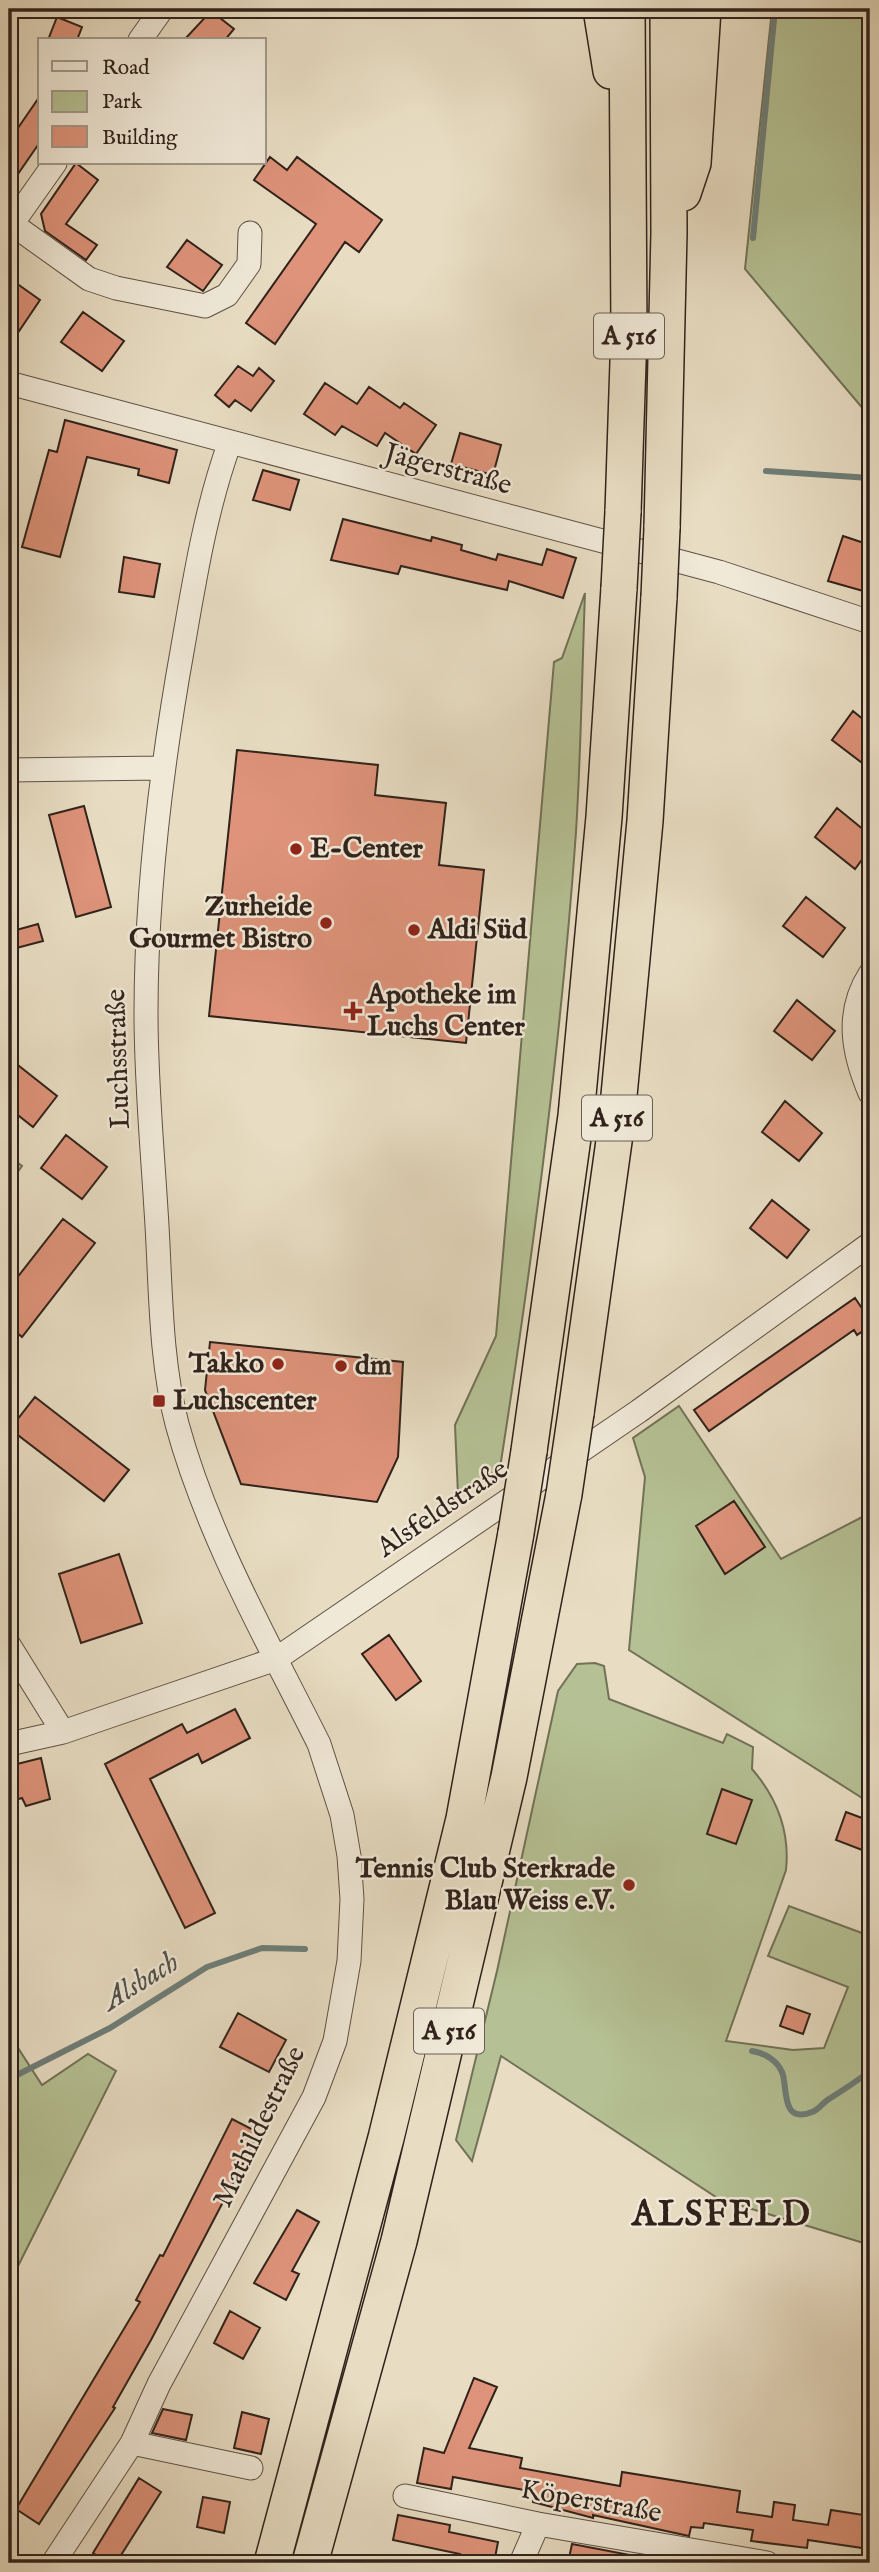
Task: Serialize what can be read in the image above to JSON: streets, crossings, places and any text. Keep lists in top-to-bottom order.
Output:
{
  "streets": {
    "highway": ["A 516"],
    "street": [
      "Jägerstraße",
      "Luchsstraße",
      "Alsfeldstraße",
      "Mathildestraße",
      "Köperstraße"
    ]
  },
  "crossings": [
    ["Jägerstraße", "Luchsstraße"],
    ["Luchsstraße", "Alsfeldstraße"],
    ["Luchsstraße", "Mathildestraße"],
    ["Alsfeldstraße", "Mathildestraße"]
  ],
  "districts": ["ALSFELD"],
  "water": ["Alsbach"],
  "places": {
    "other": [
      "E-Center",
      "Zurheide Gourmet Bistro",
      "Aldi Süd",
      "Takko",
      "dm",
      "Tennis Club Sterkrade Blau Weiss e.V."
    ],
    "health": ["Apotheke im Luchs Center"],
    "transit": ["Luchscenter"]
  },
  "legend": ["Road", "Park", "Building"]
}
